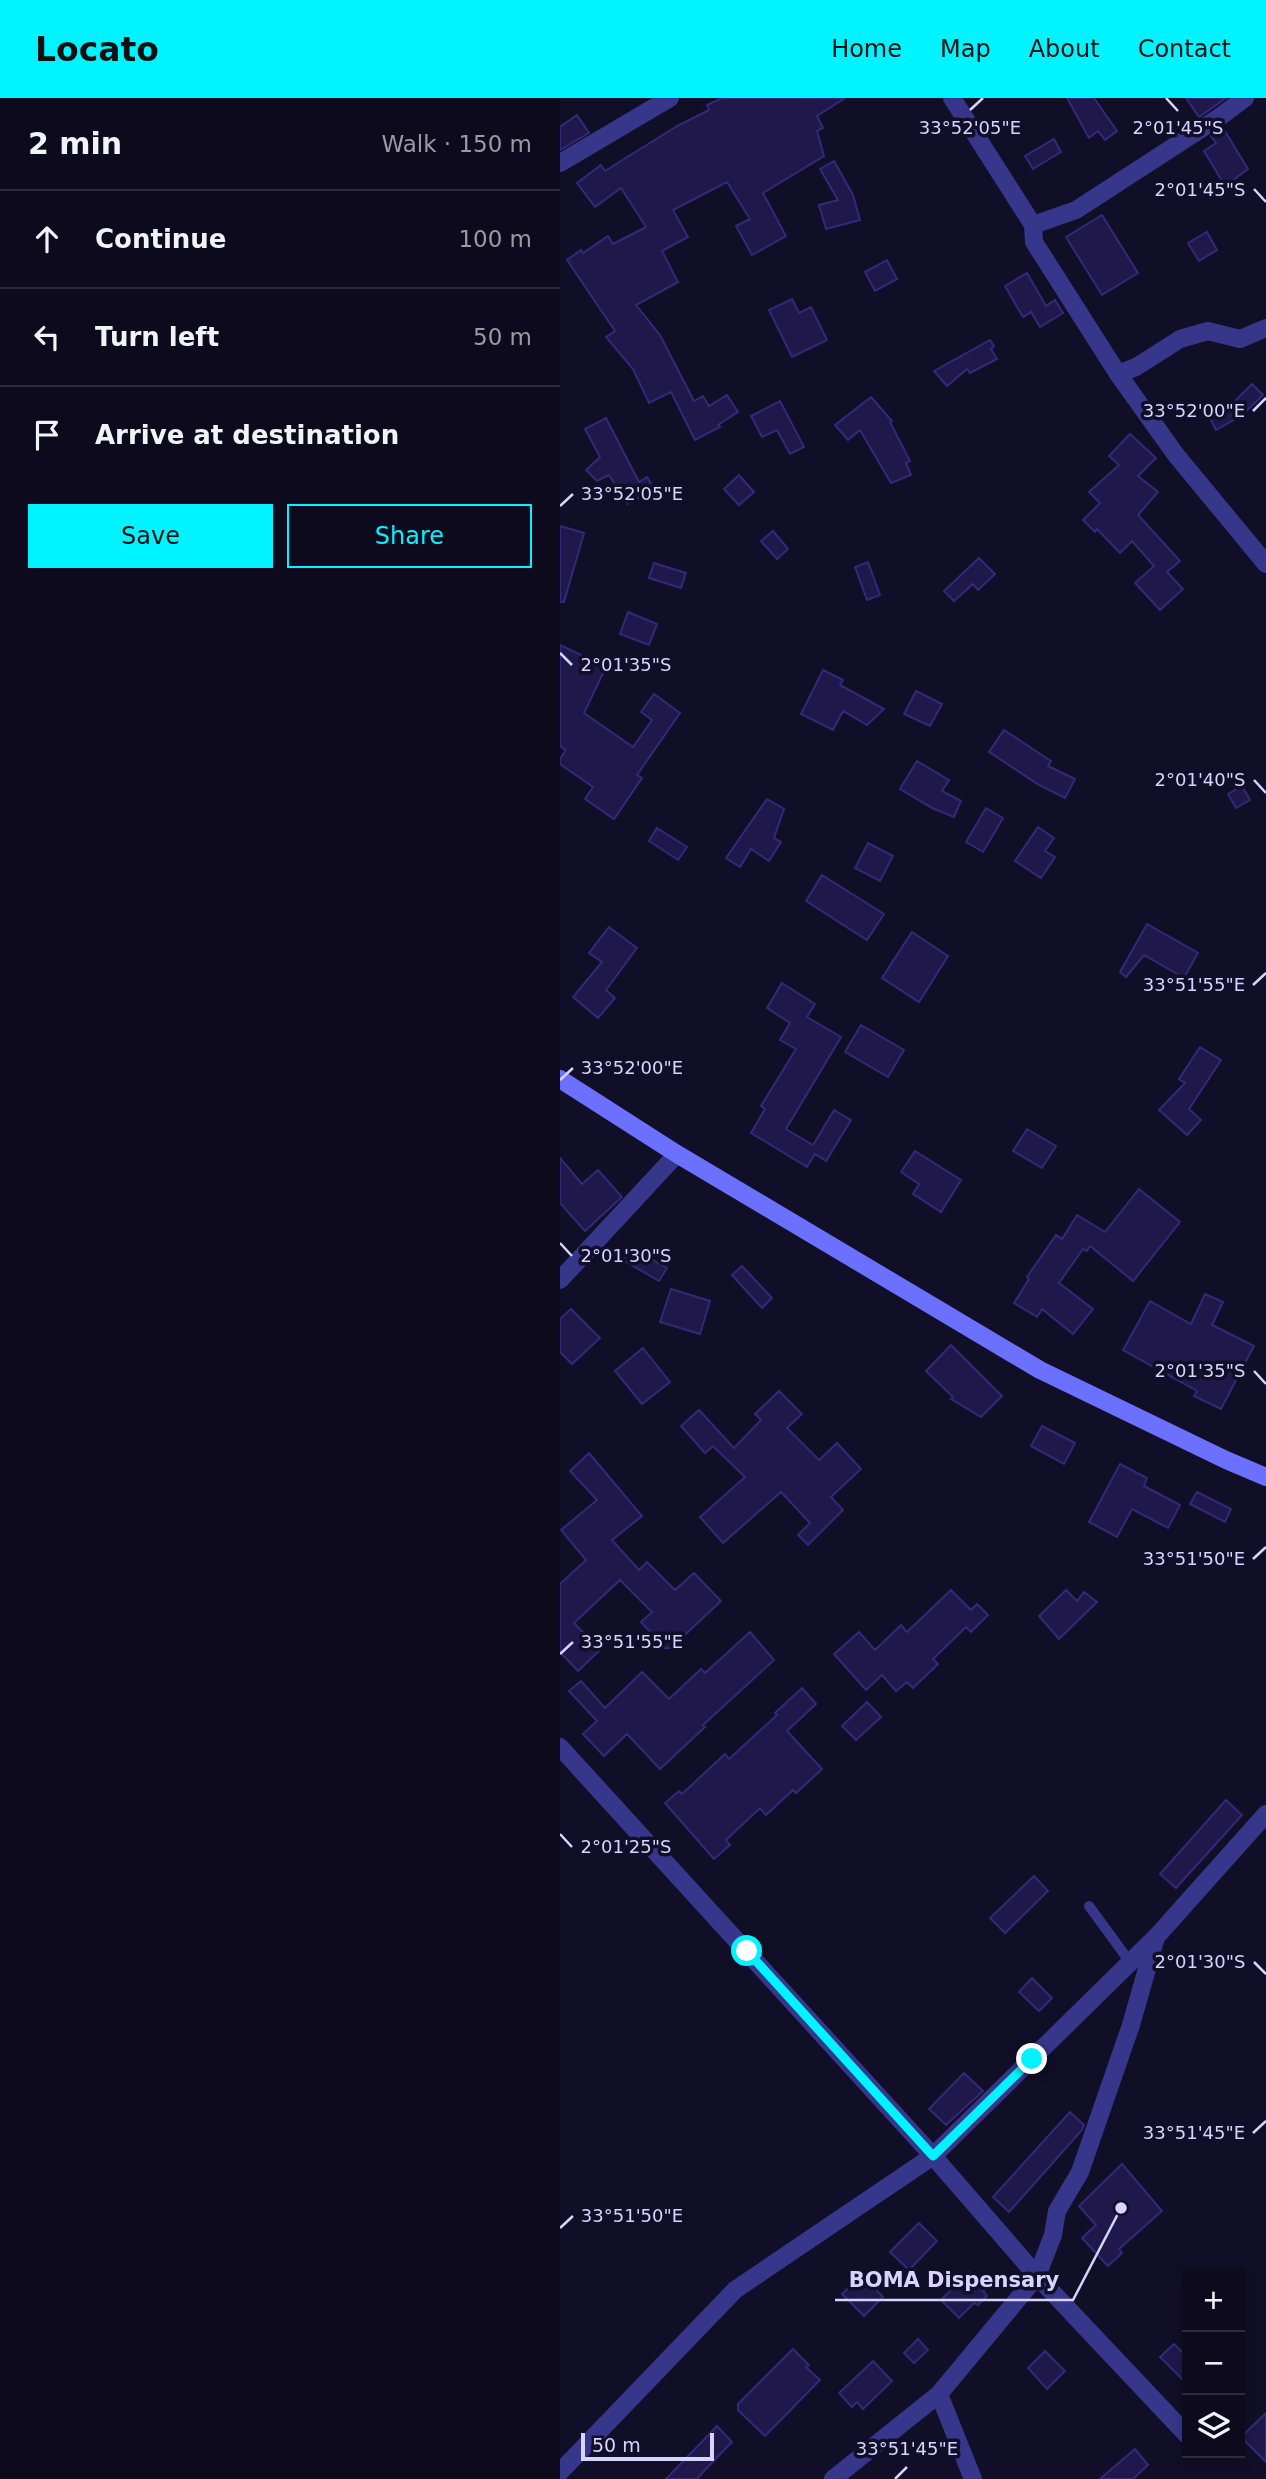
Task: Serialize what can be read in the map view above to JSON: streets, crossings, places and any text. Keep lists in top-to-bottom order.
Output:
{
  "places": ["BOMA Dispensary"],
  "scale_bar": "50 m",
  "page": {
    "header": "Locato",
    "nav": [
      "Home",
      "Map",
      "About",
      "Contact"
    ],
    "heading": ["2 min", "Walk · 150 m"],
    "list": [
      ["Continue", "100 m"],
      ["Turn left", "50 m"],
      "Arrive at destination"
    ],
    "buttons": ["Save", "Share"],
    "map_buttons": ["+", "−"],
    "scale": "50 m"
  },
  "coordinates": [
    "33°52'05\"E",
    "2°01'45\"S",
    "33°52'00\"E",
    "2°01'35\"S",
    "2°01'40\"S",
    "33°51'55\"E",
    "2°01'30\"S",
    "33°51'50\"E",
    "2°01'25\"S",
    "33°51'45\"E"
  ]
}
